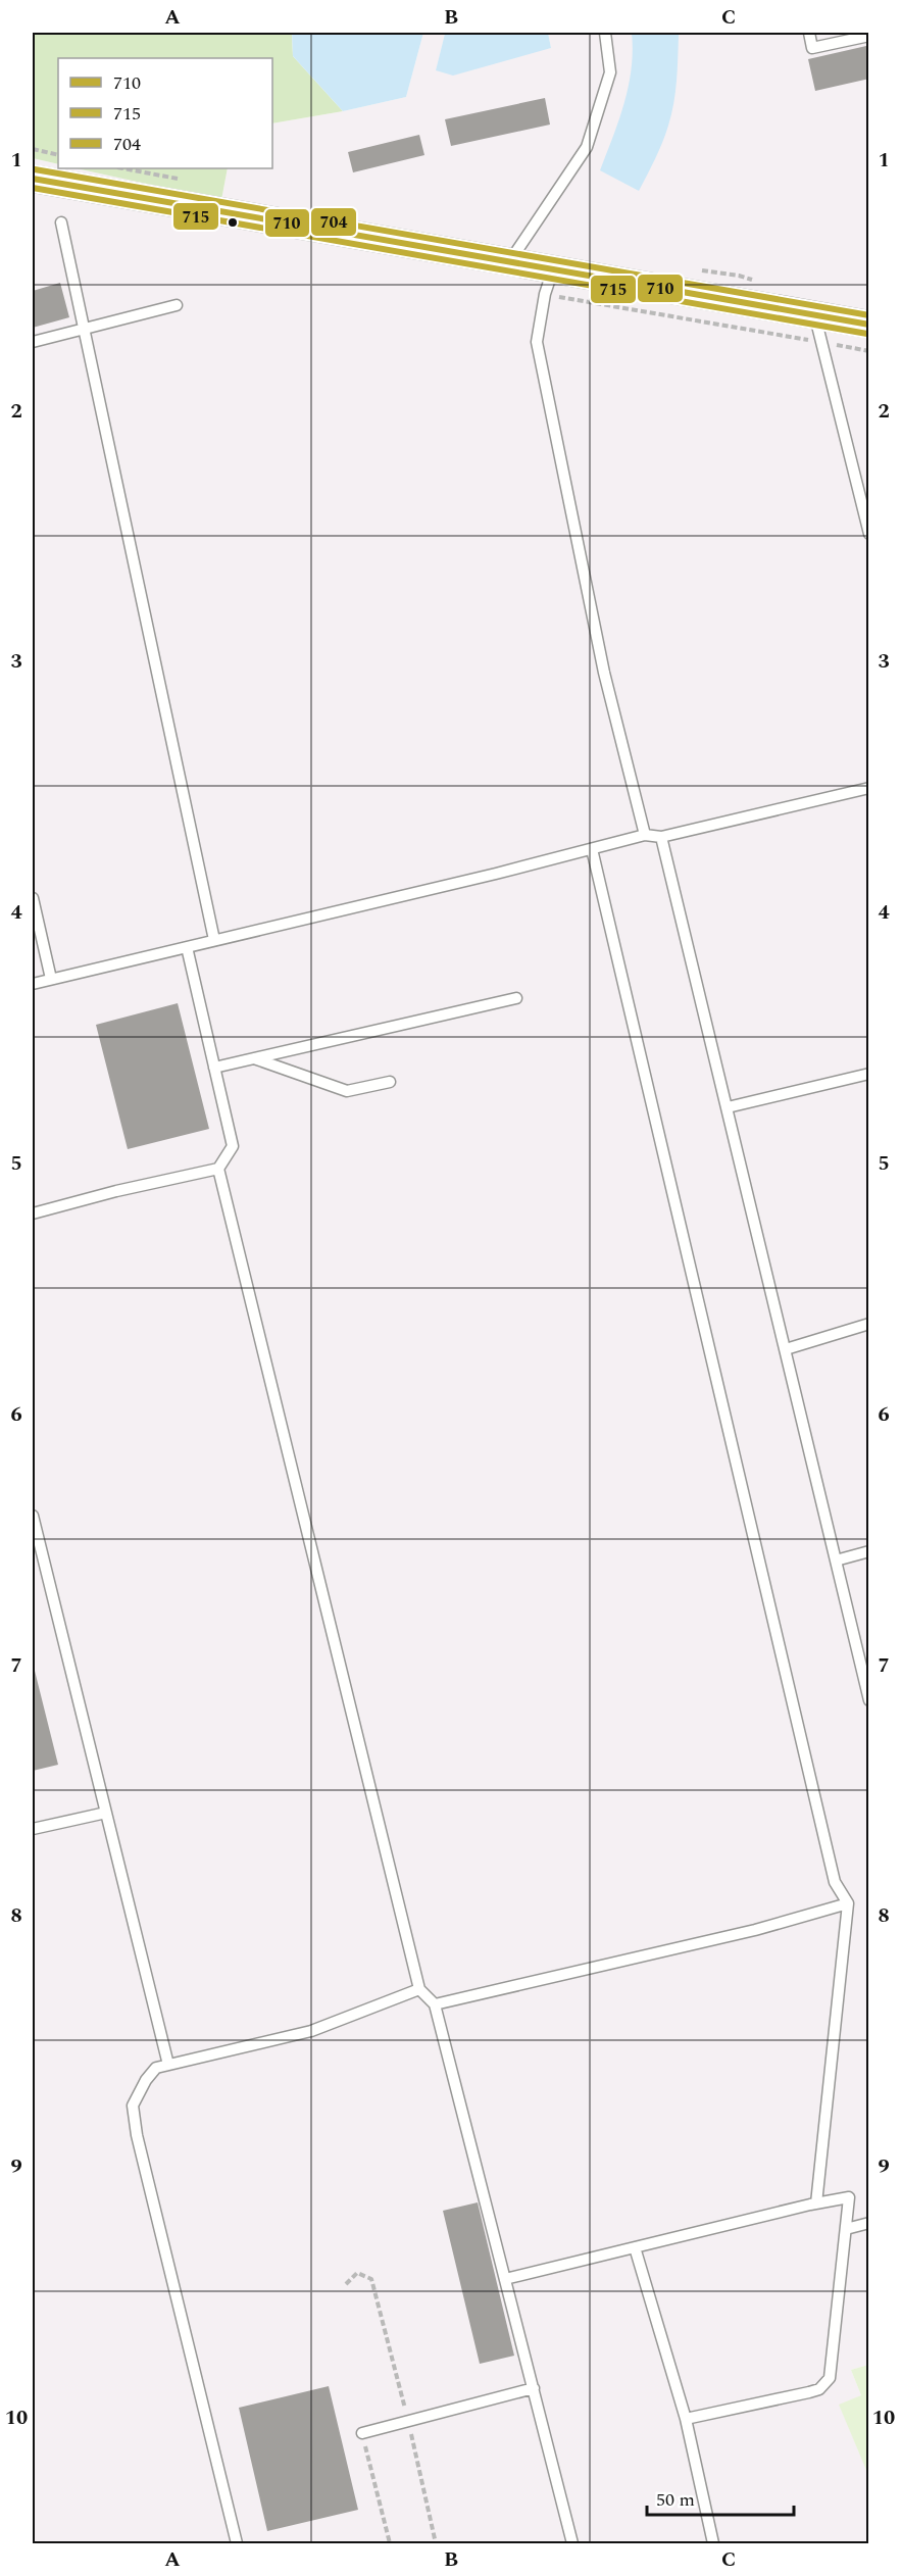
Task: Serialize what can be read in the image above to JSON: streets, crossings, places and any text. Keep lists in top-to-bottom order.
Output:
{
  "lines": ["transit line 704", "transit line 710", "transit line 715"],
  "legend": ["710", "715", "704"],
  "scale_bar": "50 m",
  "grid": {
    "columns": ["A", "B", "C"],
    "rows": [
      "1",
      "2",
      "3",
      "4",
      "5",
      "6",
      "7",
      "8",
      "9",
      "10"
    ]
  }
}
